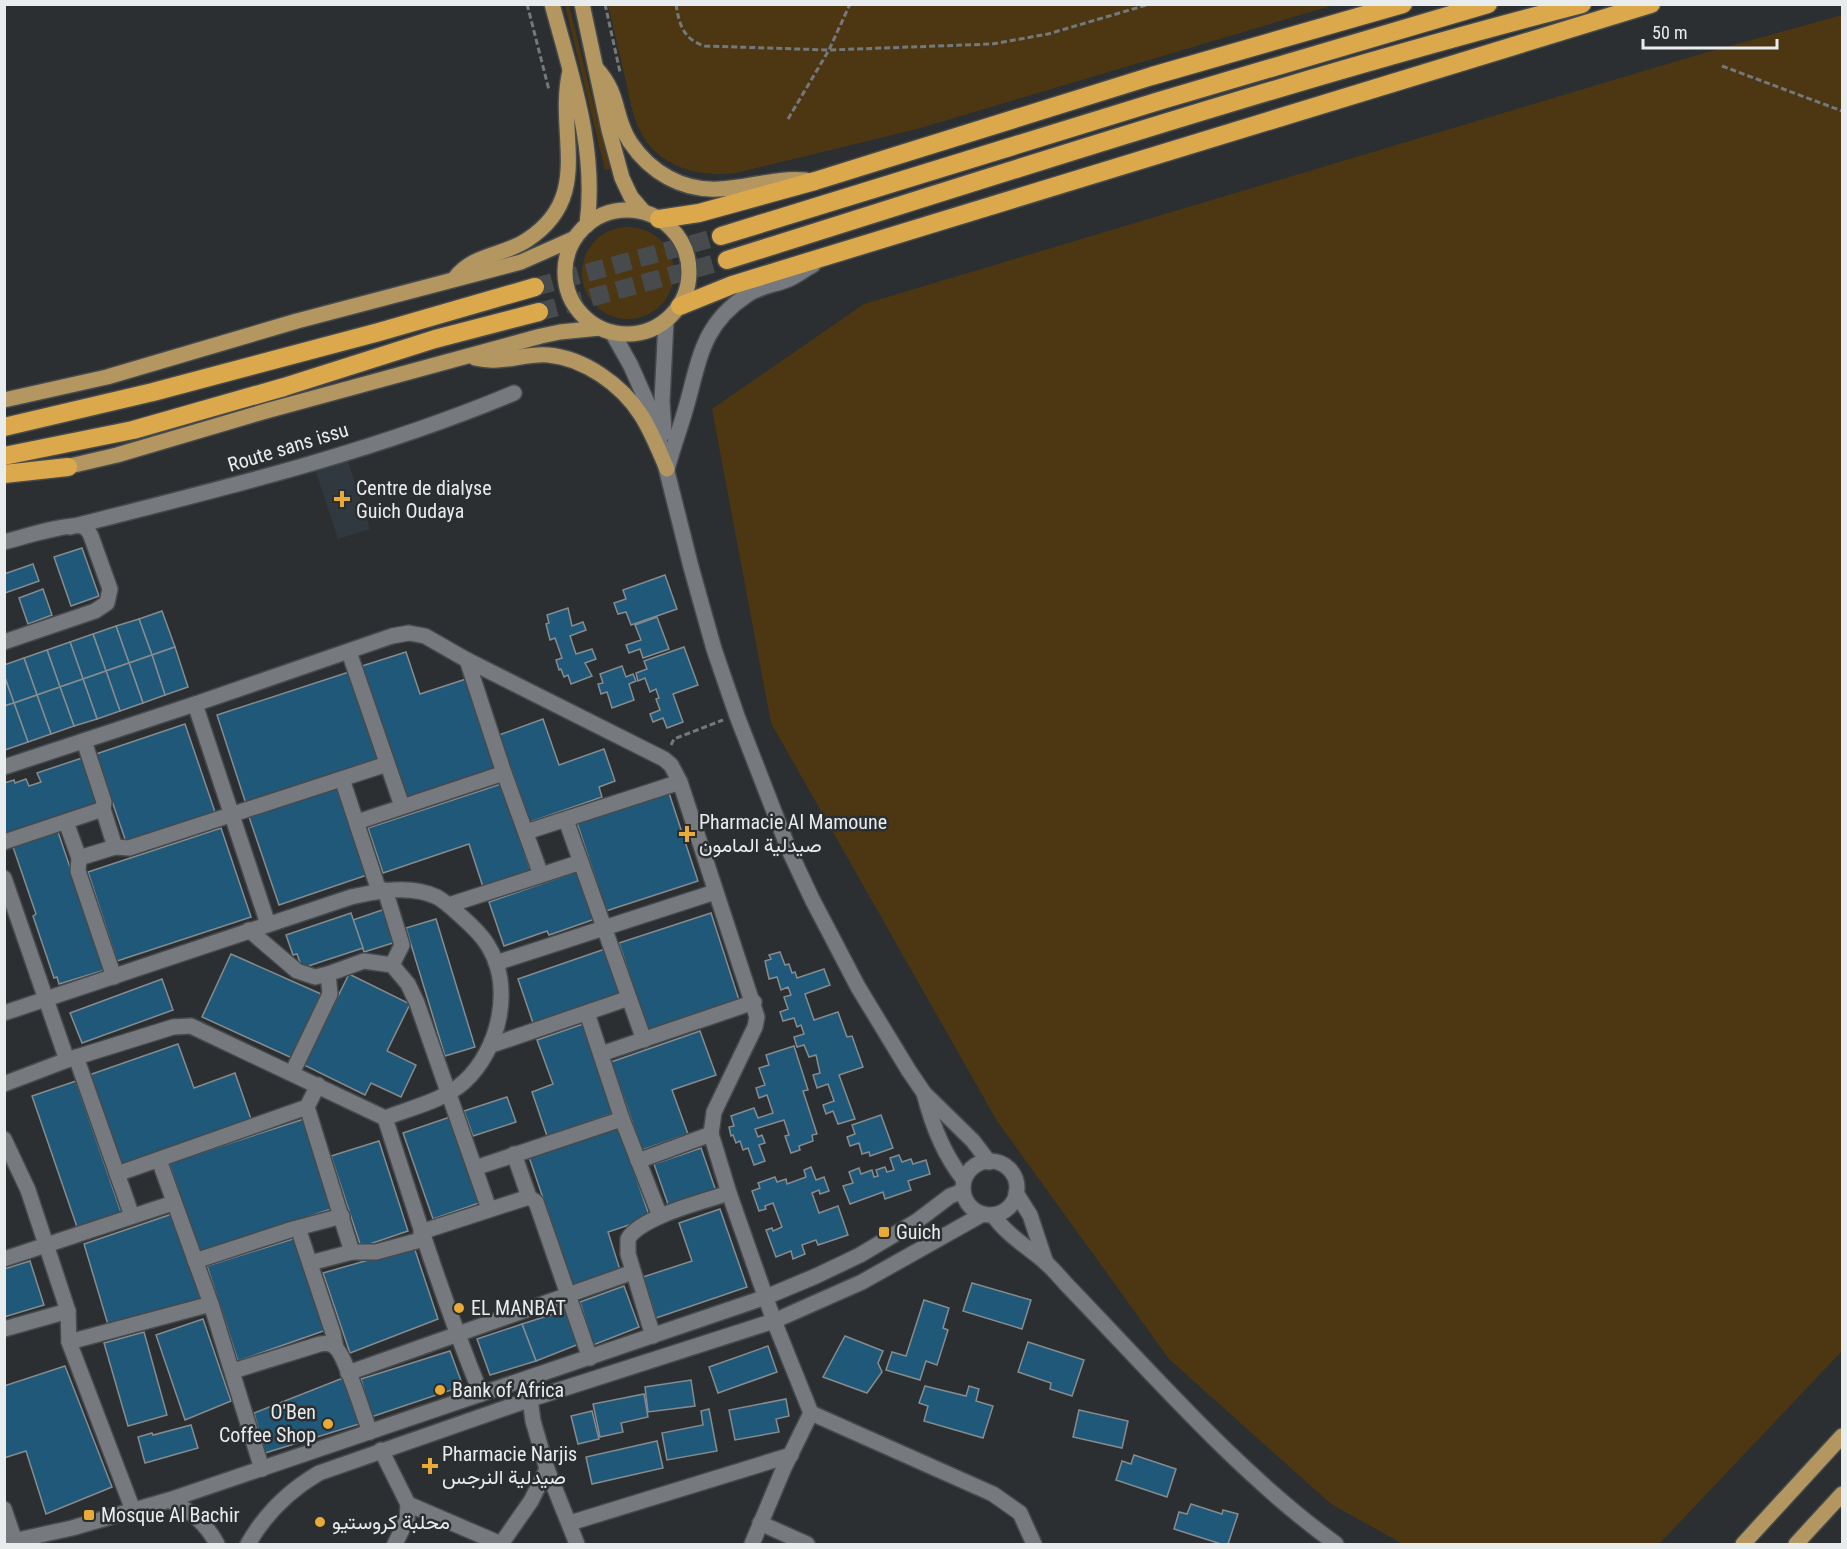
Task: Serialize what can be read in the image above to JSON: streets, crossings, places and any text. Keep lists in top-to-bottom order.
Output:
{
  "streets": {
    "street": ["Route sans issu"]
  },
  "places": {
    "health": ["Centre de dialyse Guich Oudaya", "Pharmacie Al Mamoune صيدلية المامون", "Pharmacie Narjis صيدلية النرجس"],
    "transit": ["Guich", "Mosque Al Bachir"],
    "other": [
      "EL MANBAT",
      "Bank of Africa",
      "O'Ben Coffee Shop",
      "محلبة كروستيو"
    ]
  },
  "scale_bar": "50 m"
}
